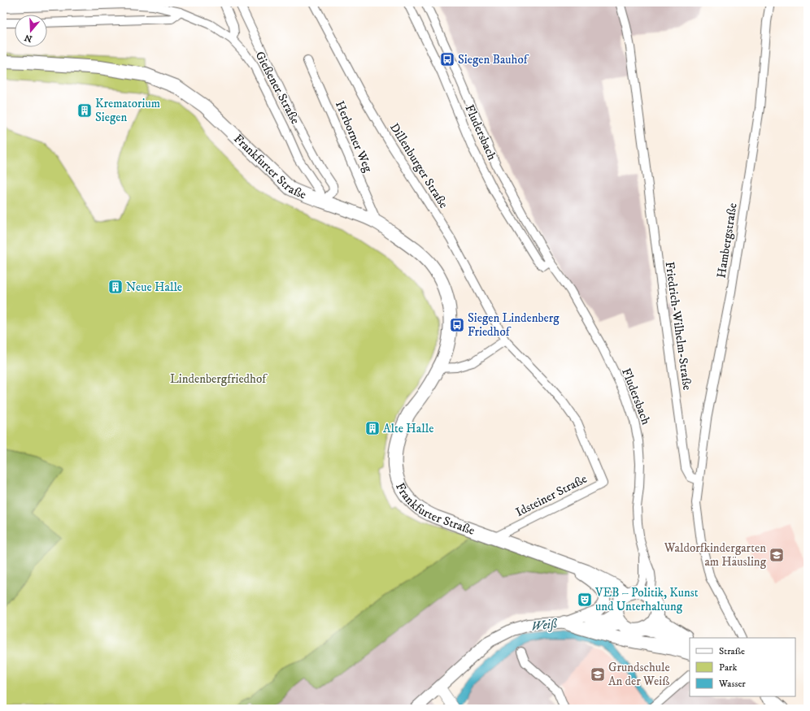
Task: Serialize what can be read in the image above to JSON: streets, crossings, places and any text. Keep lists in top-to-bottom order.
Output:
{
  "streets": {
    "main road": ["Frankfurter Straße"],
    "street": [
      "Gießener Straße",
      "Fludersbach",
      "Herborner Weg",
      "Dillenburger Straße",
      "Hambergstraße",
      "Friedrich-Wilhelm-Straße",
      "Idsteiner Straße"
    ]
  },
  "crossings": [
    ["Gießener Straße", "Frankfurter Straße"],
    ["Fludersbach", "Frankfurter Straße"],
    ["Herborner Weg", "Frankfurter Straße"],
    ["Frankfurter Straße", "Idsteiner Straße"],
    ["Dillenburger Straße", "Idsteiner Straße"],
    ["Hambergstraße", "Friedrich-Wilhelm-Straße"]
  ],
  "water": ["Weiß"],
  "parks": ["Lindenbergfriedhof"],
  "places": {
    "bus stop": ["Siegen Bauhof", "Siegen Lindenberg Friedhof"],
    "building": ["Krematorium Siegen", "Neue Halle", "Alte Halle"],
    "school or university": ["Waldorfkindergarten am Häusling", "Grundschule An der Weiß"],
    "theatre": ["VEB – Politik, Kunst und Unterhaltung"]
  },
  "legend": ["Straße", "Park", "Wasser"],
  "north": "bottom"
}
